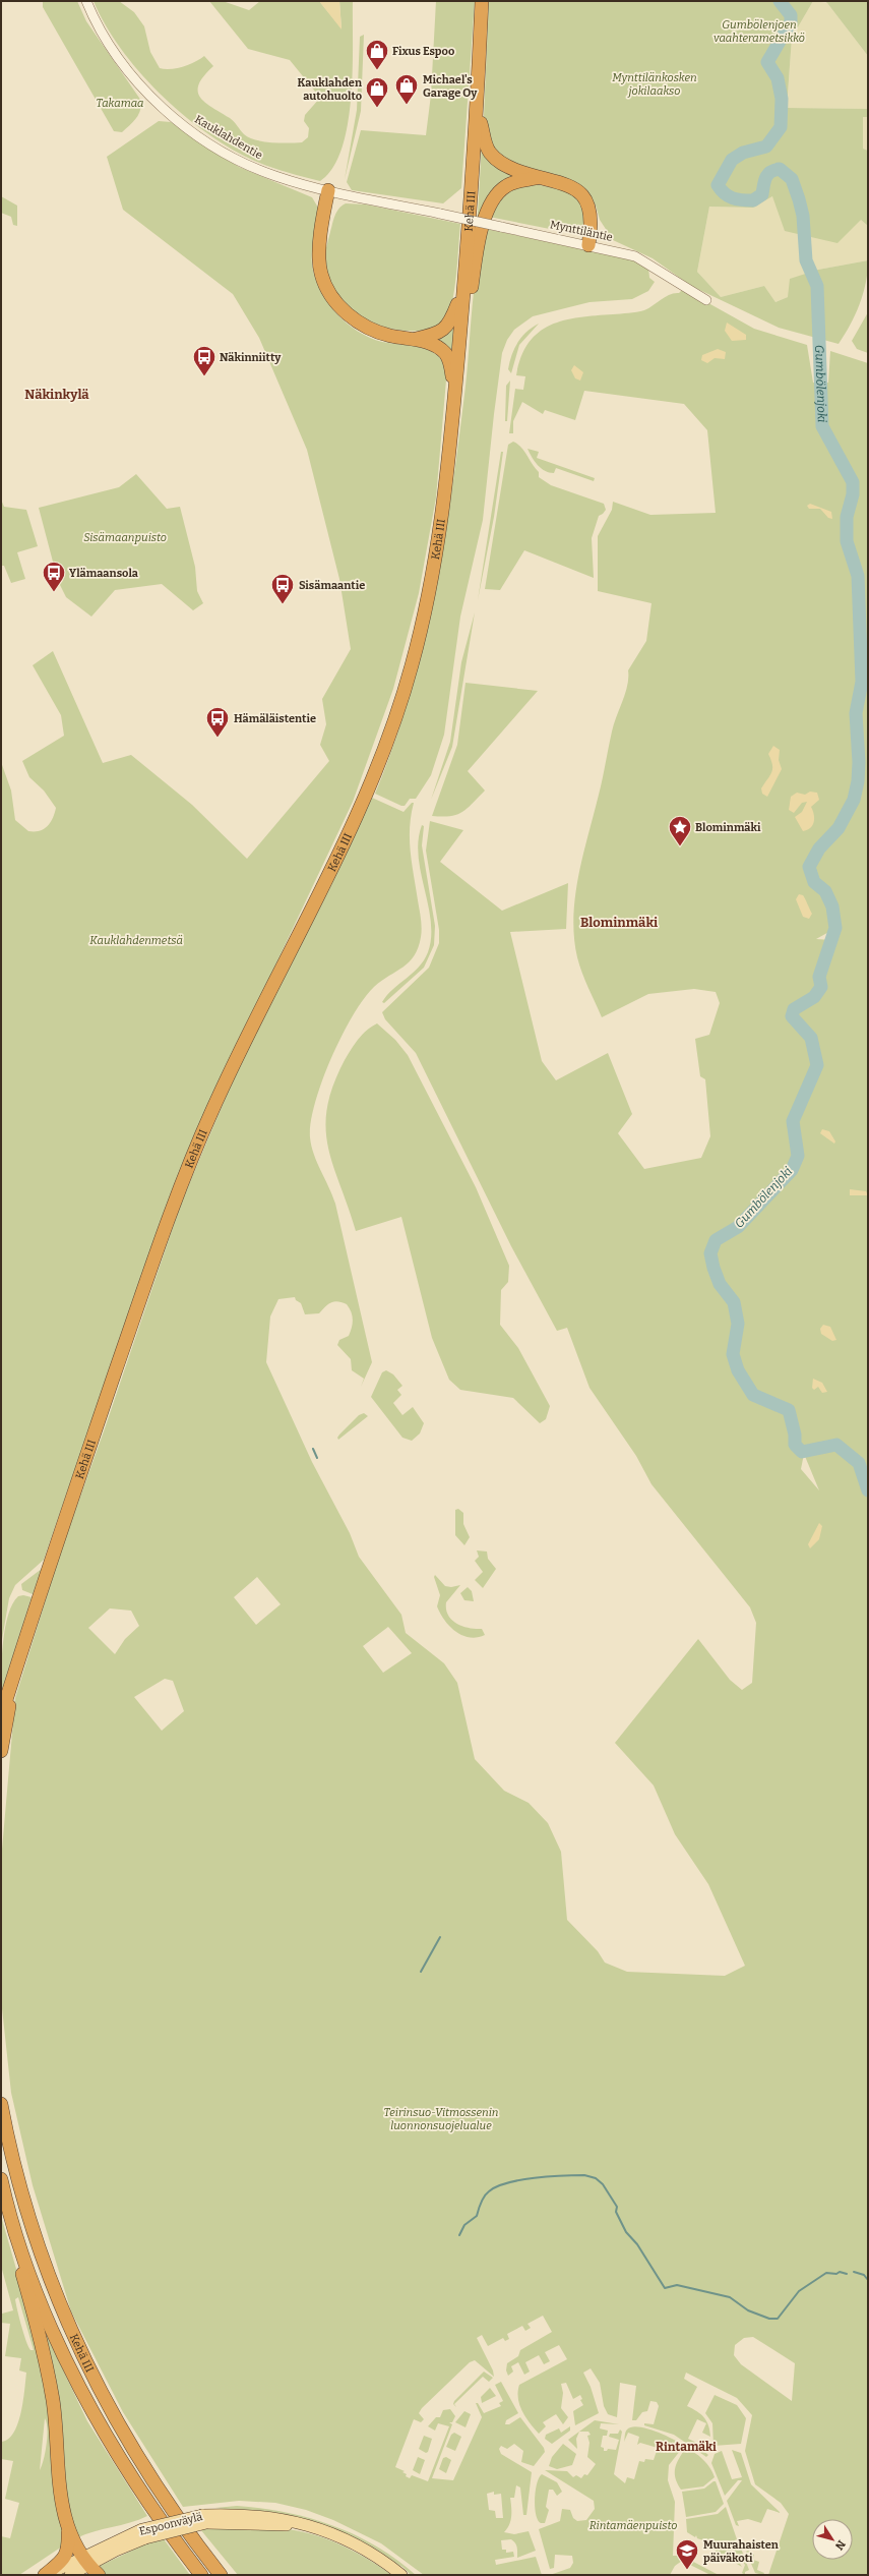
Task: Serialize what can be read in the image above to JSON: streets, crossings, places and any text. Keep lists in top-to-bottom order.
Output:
{
  "streets": {
    "highway": ["Kehä III"],
    "main road": ["Espoonväylä"],
    "street": ["Kauklahdentie", "Mynttiläntie"]
  },
  "crossings": [
    ["Kauklahdentie", "Mynttiläntie"]
  ],
  "districts": ["Näkinkylä", "Blominmäki", "Rintamäki"],
  "water": ["Gumbölenjoki"],
  "parks": [
    "Gumbölenjoen vaahterametsikkö",
    "Mynttilänkosken jokilaakso",
    "Takamaa",
    "Sisämaanpuisto",
    "Kauklahdenmetsä",
    "Teirinsuo-Vitmossenin luonnonsuojelualue",
    "Rintamäenpuisto"
  ],
  "places": {
    "shop": ["Fixus Espoo", "Michael's Garage Oy", "Kauklahden autohuolto"],
    "bus stop": [
      "Näkinniitty",
      "Ylämaansola",
      "Sisämaantie",
      "Hämäläistentie"
    ],
    "place": ["Blominmäki"],
    "school or university": ["Muurahaisten päiväkoti"]
  },
  "north": "bottom right"
}
